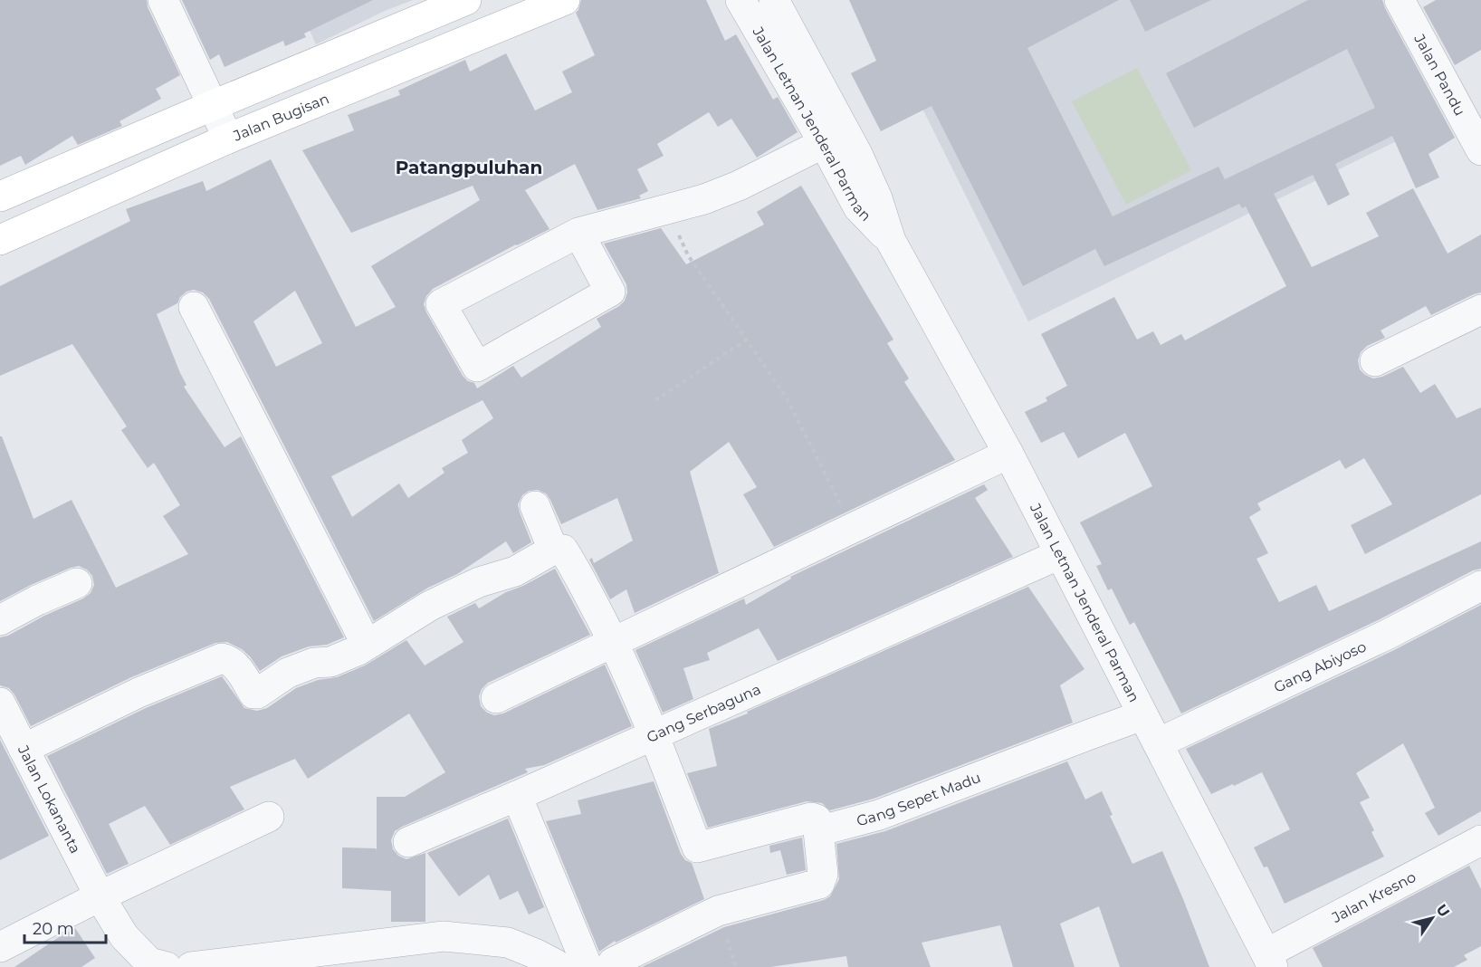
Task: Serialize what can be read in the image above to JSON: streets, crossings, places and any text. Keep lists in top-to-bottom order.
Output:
{
  "streets": {
    "main road": ["Jalan Bugisan"],
    "street": [
      "Jalan Pandu",
      "Jalan Letnan Jenderal Parman",
      "Gang Abiyoso",
      "Gang Serbaguna",
      "Gang Sepet Madu",
      "Jalan Lokananta",
      "Jalan Kresno"
    ]
  },
  "crossings": [
    ["Jalan Letnan Jenderal Parman", "Gang Abiyoso"],
    ["Jalan Letnan Jenderal Parman", "Gang Serbaguna"],
    ["Jalan Letnan Jenderal Parman", "Gang Sepet Madu"],
    ["Jalan Letnan Jenderal Parman", "Jalan Kresno"]
  ],
  "districts": ["Patangpuluhan"],
  "scale_bar": "20 m",
  "north": "top right"
}
